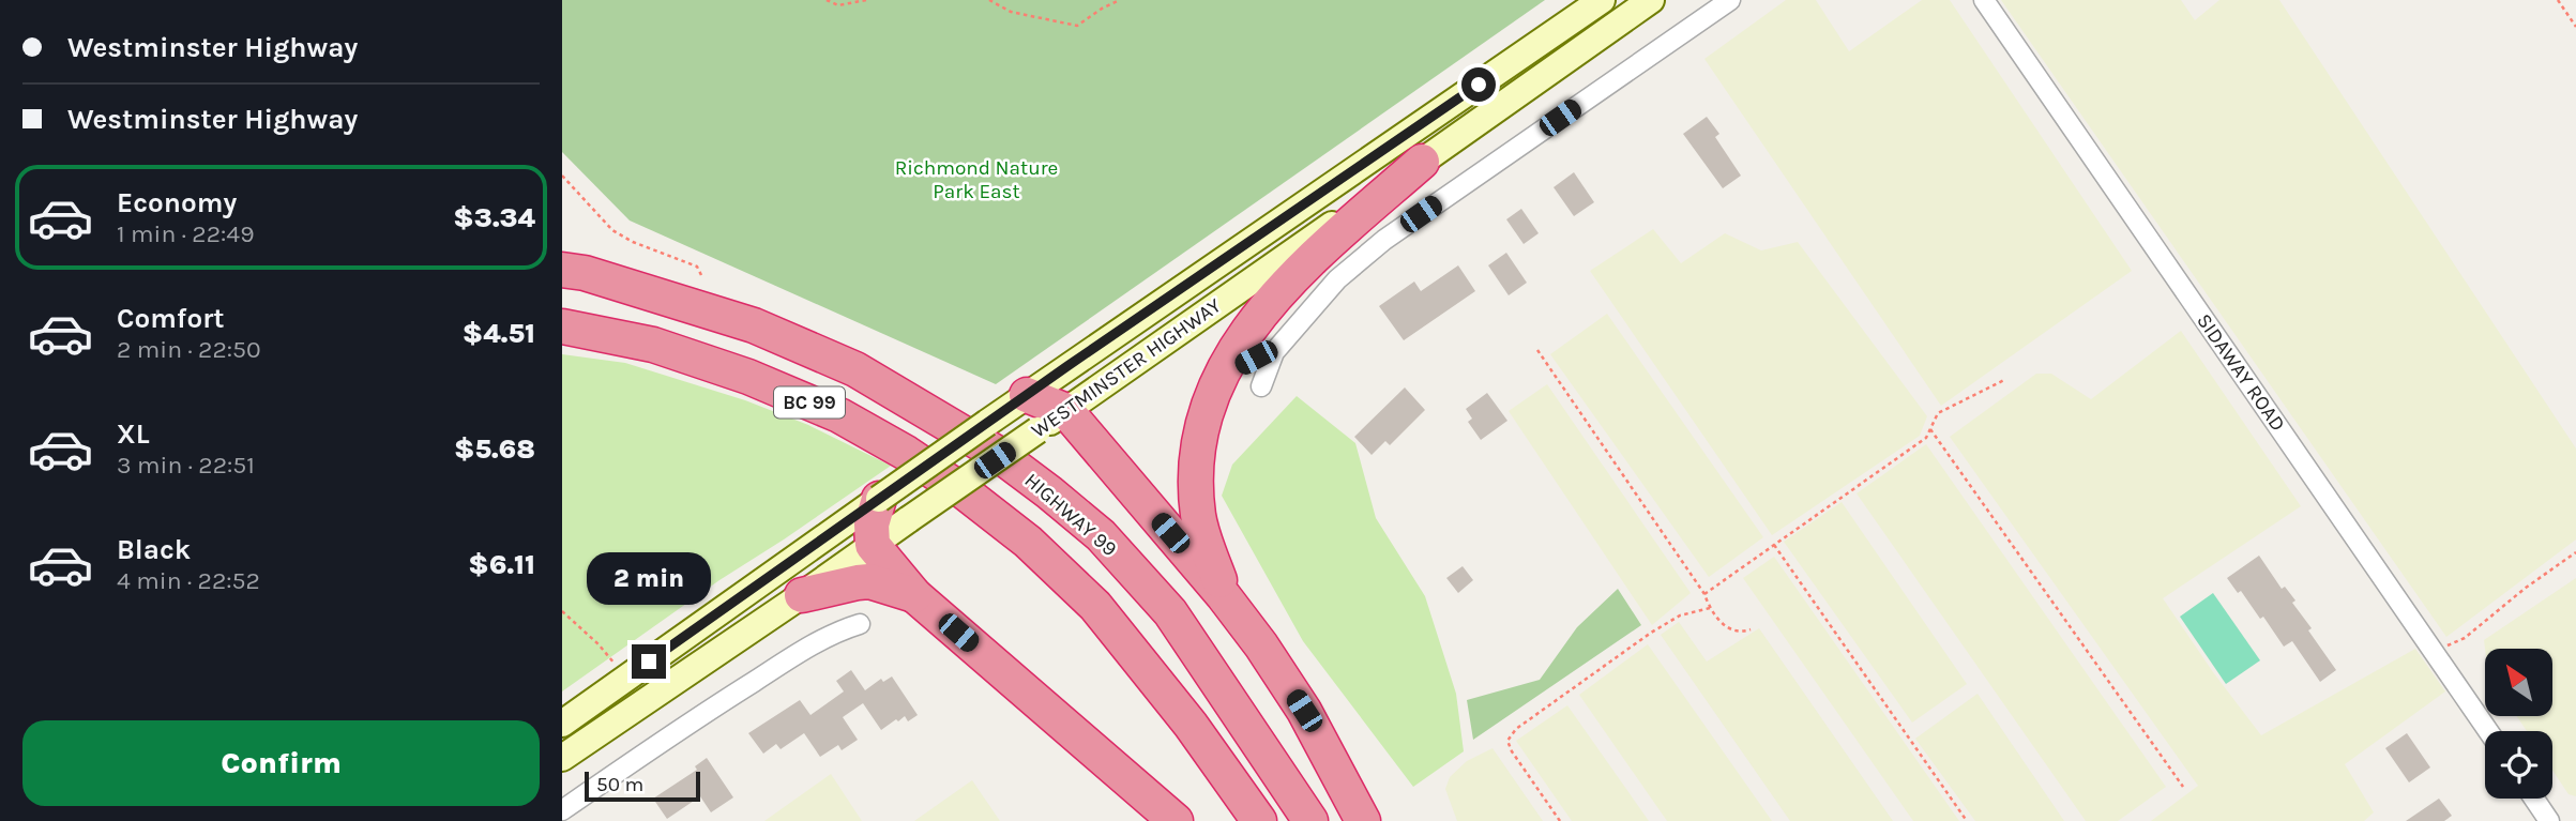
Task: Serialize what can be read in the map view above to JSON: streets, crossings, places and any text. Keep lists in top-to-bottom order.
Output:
{
  "streets": {
    "highway": ["BC 99", "HIGHWAY 99"],
    "main road": ["WESTMINSTER HIGHWAY"],
    "street": ["SIDAWAY ROAD"]
  },
  "parks": ["Richmond Nature Park East"],
  "scale_bar": "50 m",
  "north": "top left",
  "page": {
    "banner": ["Westminster Highway", "Westminster Highway"],
    "list": [
      {
        "name": "Economy",
        "note": "1 min · 22:49",
        "value": "$3.34"
      },
      {
        "name": "Comfort",
        "note": "2 min · 22:50",
        "value": "$4.51"
      },
      {
        "name": "XL",
        "note": "3 min · 22:51",
        "value": "$5.68"
      },
      {
        "name": "Black",
        "note": "4 min · 22:52",
        "value": "$6.11"
      }
    ],
    "bubble": "2 min",
    "buttons": "Confirm",
    "scale": "50 m"
  }
}
